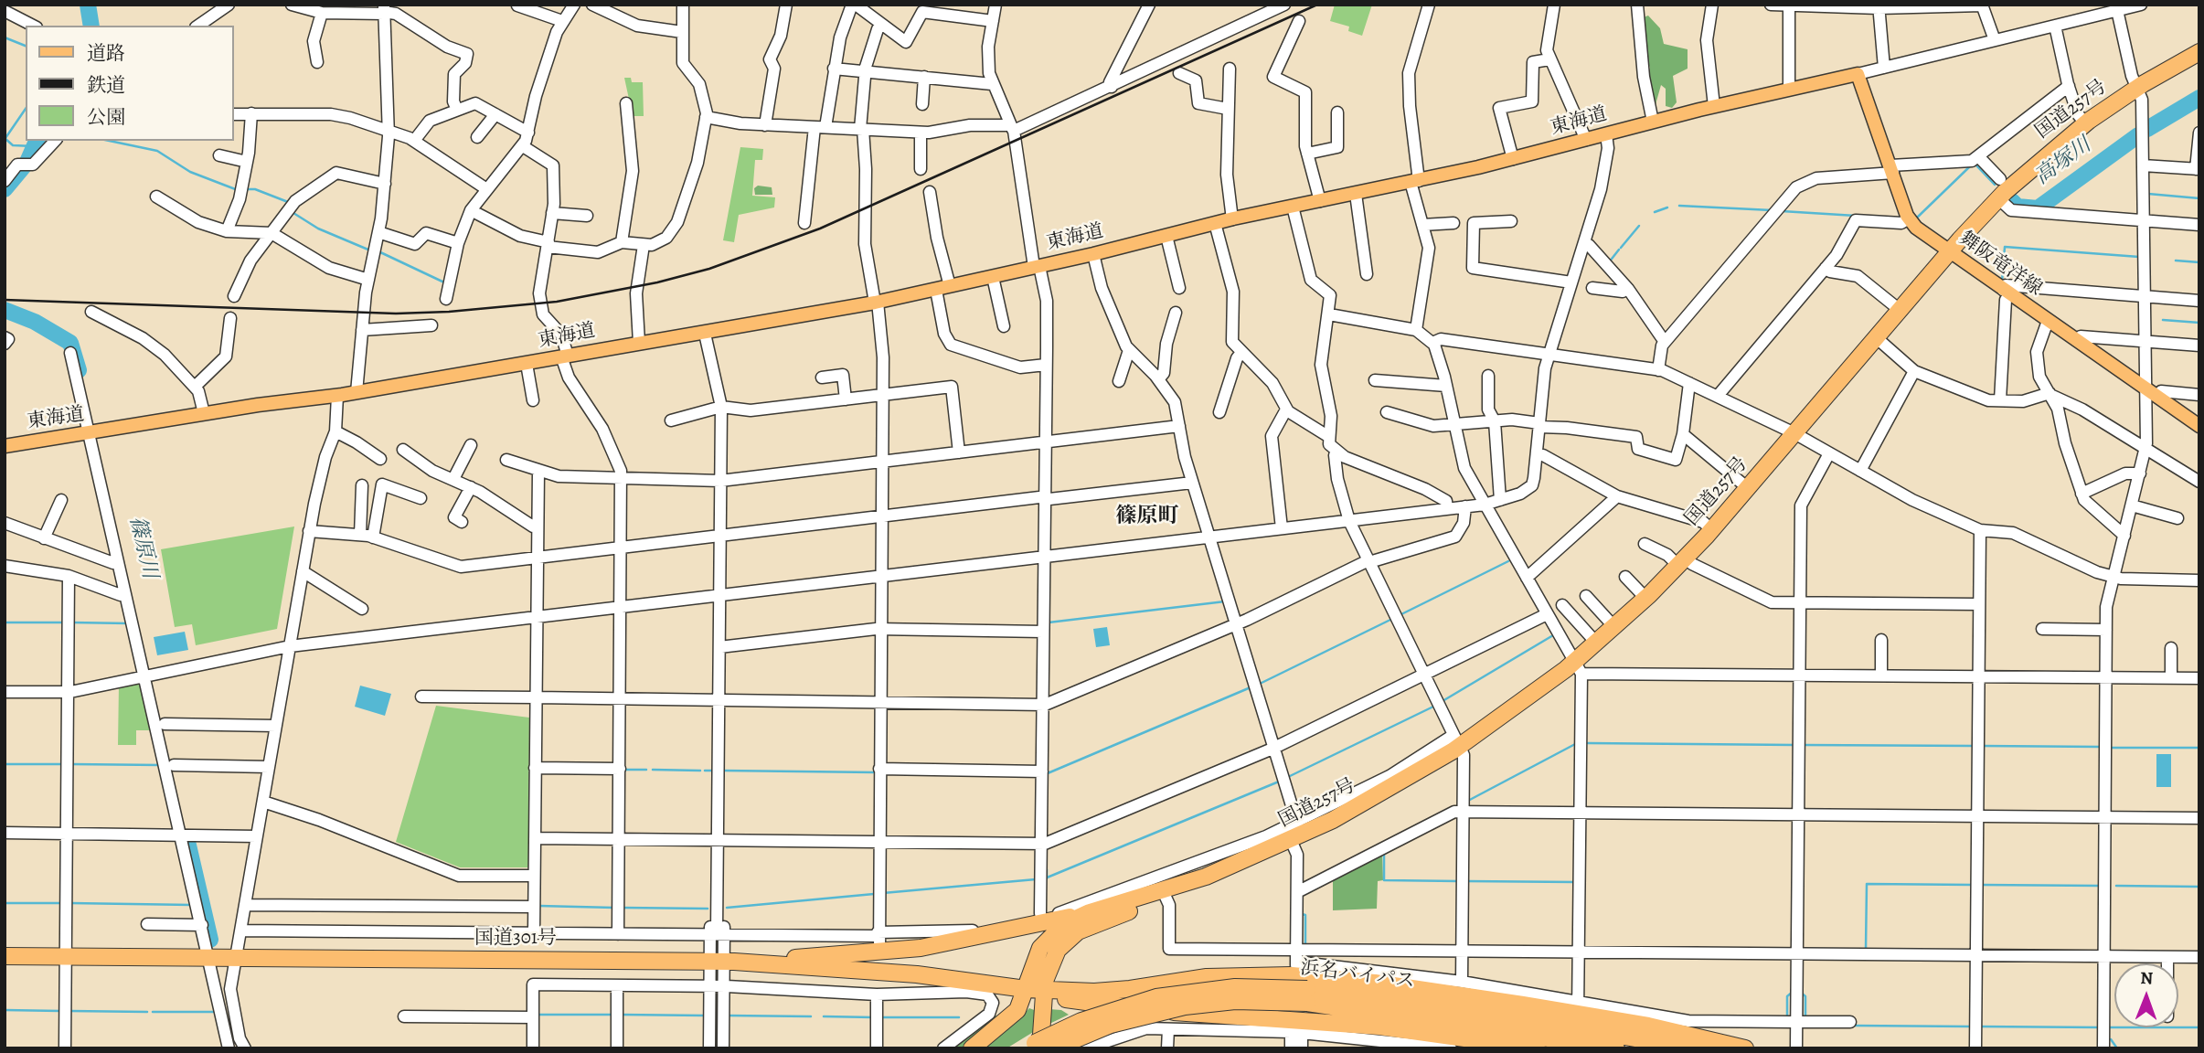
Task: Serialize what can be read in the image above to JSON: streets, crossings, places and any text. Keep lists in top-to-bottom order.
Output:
{
  "streets": {
    "highway": ["国道257号", "国道301号", "浜名バイパス"],
    "main road": ["東海道", "舞阪竜洋線"]
  },
  "crossings": [
    ["国道257号", "舞阪竜洋線"],
    ["国道257号", "国道301号"],
    ["国道257号", "浜名バイパス"]
  ],
  "districts": ["篠原町"],
  "water": ["高塚川", "篠原川"],
  "legend": ["道路", "鉄道", "公園"],
  "north": "top"
}
